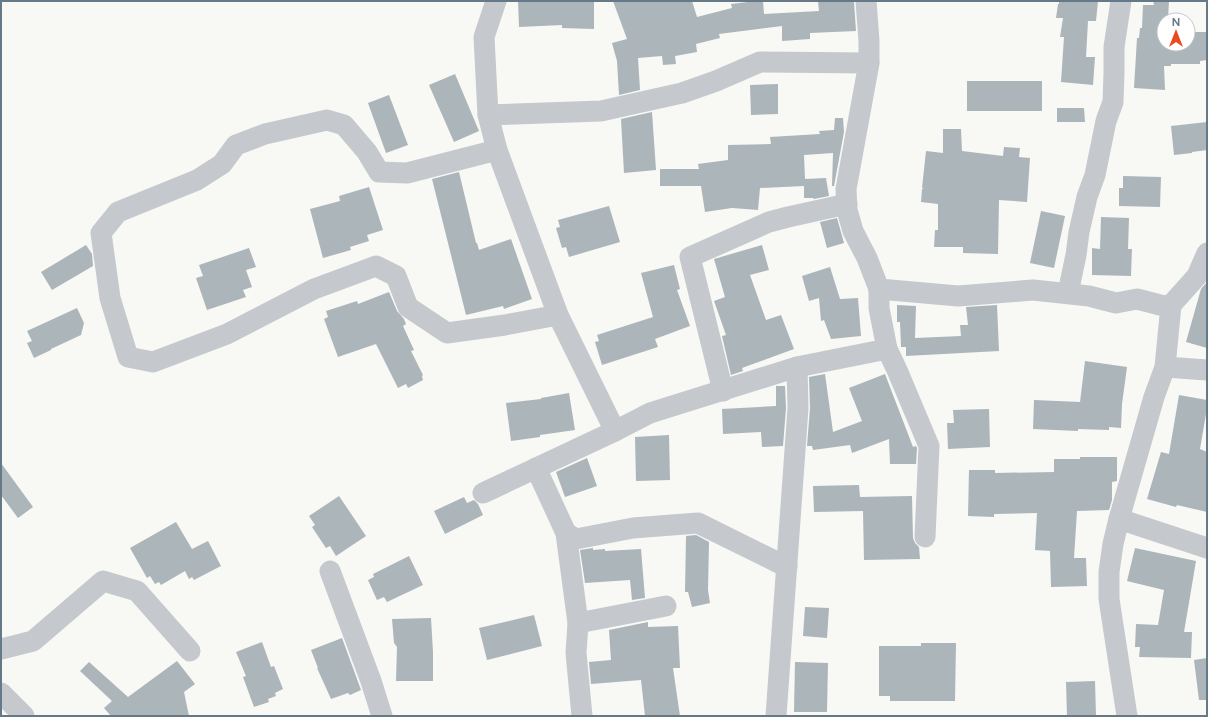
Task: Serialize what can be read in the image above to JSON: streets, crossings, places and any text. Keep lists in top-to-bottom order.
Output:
{
  "north": "top"
}
